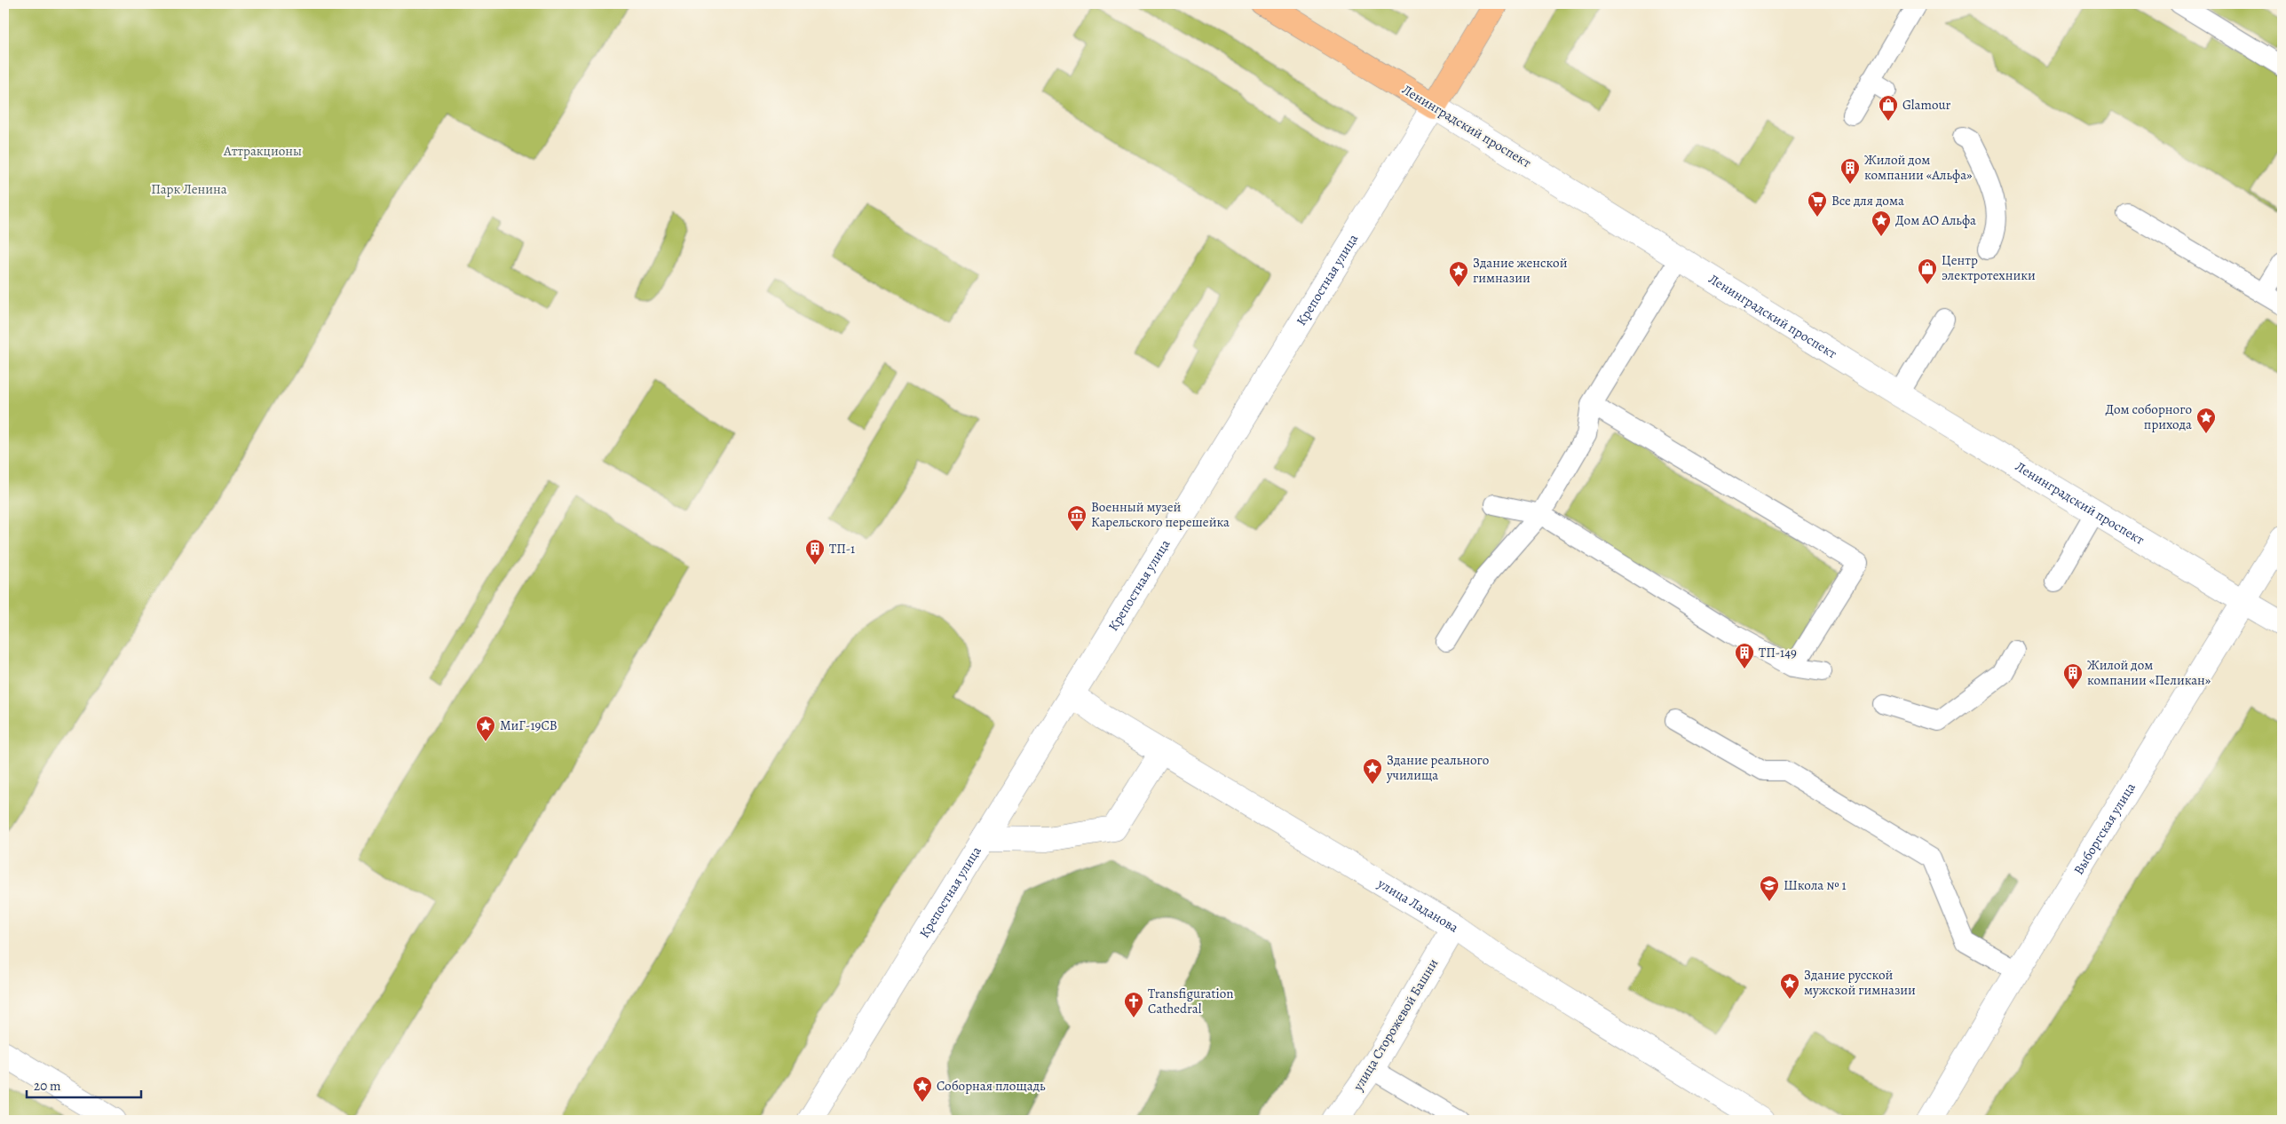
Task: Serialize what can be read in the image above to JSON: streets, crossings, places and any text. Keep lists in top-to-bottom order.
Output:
{
  "streets": {
    "main road": ["Ленинградский проспект", "Крепостная улица"],
    "street": ["Выборгская улица", "улица Ладанова", "улица Сторожевой Башни"]
  },
  "crossings": [
    ["Ленинградский проспект", "Крепостная улица"],
    ["Ленинградский проспект", "Выборгская улица"],
    ["Крепостная улица", "улица Ладанова"],
    ["улица Ладанова", "улица Сторожевой Башни"]
  ],
  "parks": ["Аттракционы", "Парк Ленина"],
  "places": {
    "shop": ["Glamour", "Центр электротехники"],
    "building": [
      "Жилой дом компании «Альфа»",
      "ТП-1",
      "ТП-149",
      "Жилой дом компании «Пеликан»"
    ],
    "supermarket": ["Все для дома"],
    "place": [
      "Дом АО Альфа",
      "Здание женской гимназии",
      "Дом соборного прихода",
      "МиГ-19СВ",
      "Здание реального училища",
      "Здание русской мужской гимназии",
      "Соборная площадь"
    ],
    "museum": ["Военный музей Карельского перешейка"],
    "school or university": ["Школа № 1"],
    "church": ["Transfiguration Cathedral"]
  },
  "scale_bar": "20 m"
}
